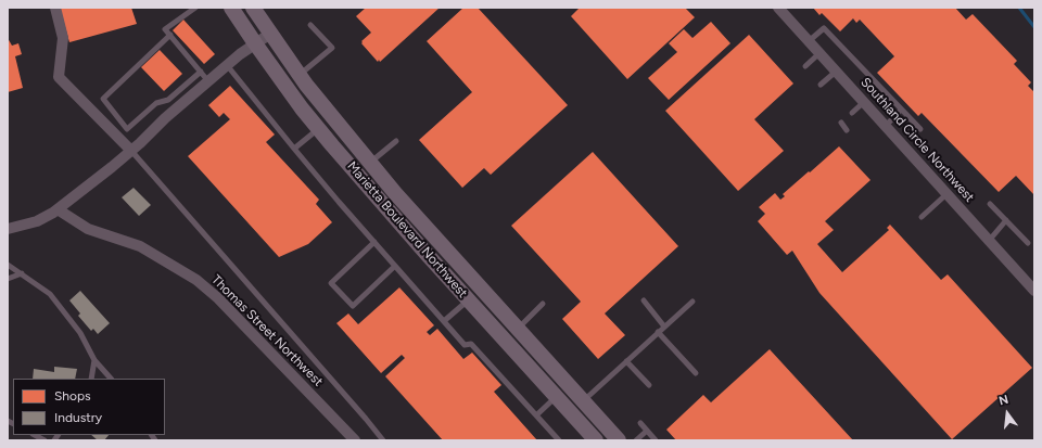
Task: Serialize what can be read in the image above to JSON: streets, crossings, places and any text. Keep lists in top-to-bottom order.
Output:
{
  "streets": {
    "main road": ["Marietta Boulevard Northwest"],
    "street": ["Southland Circle Northwest", "Thomas Street Northwest"]
  },
  "legend": ["Shops", "Industry"],
  "north": "top"
}
